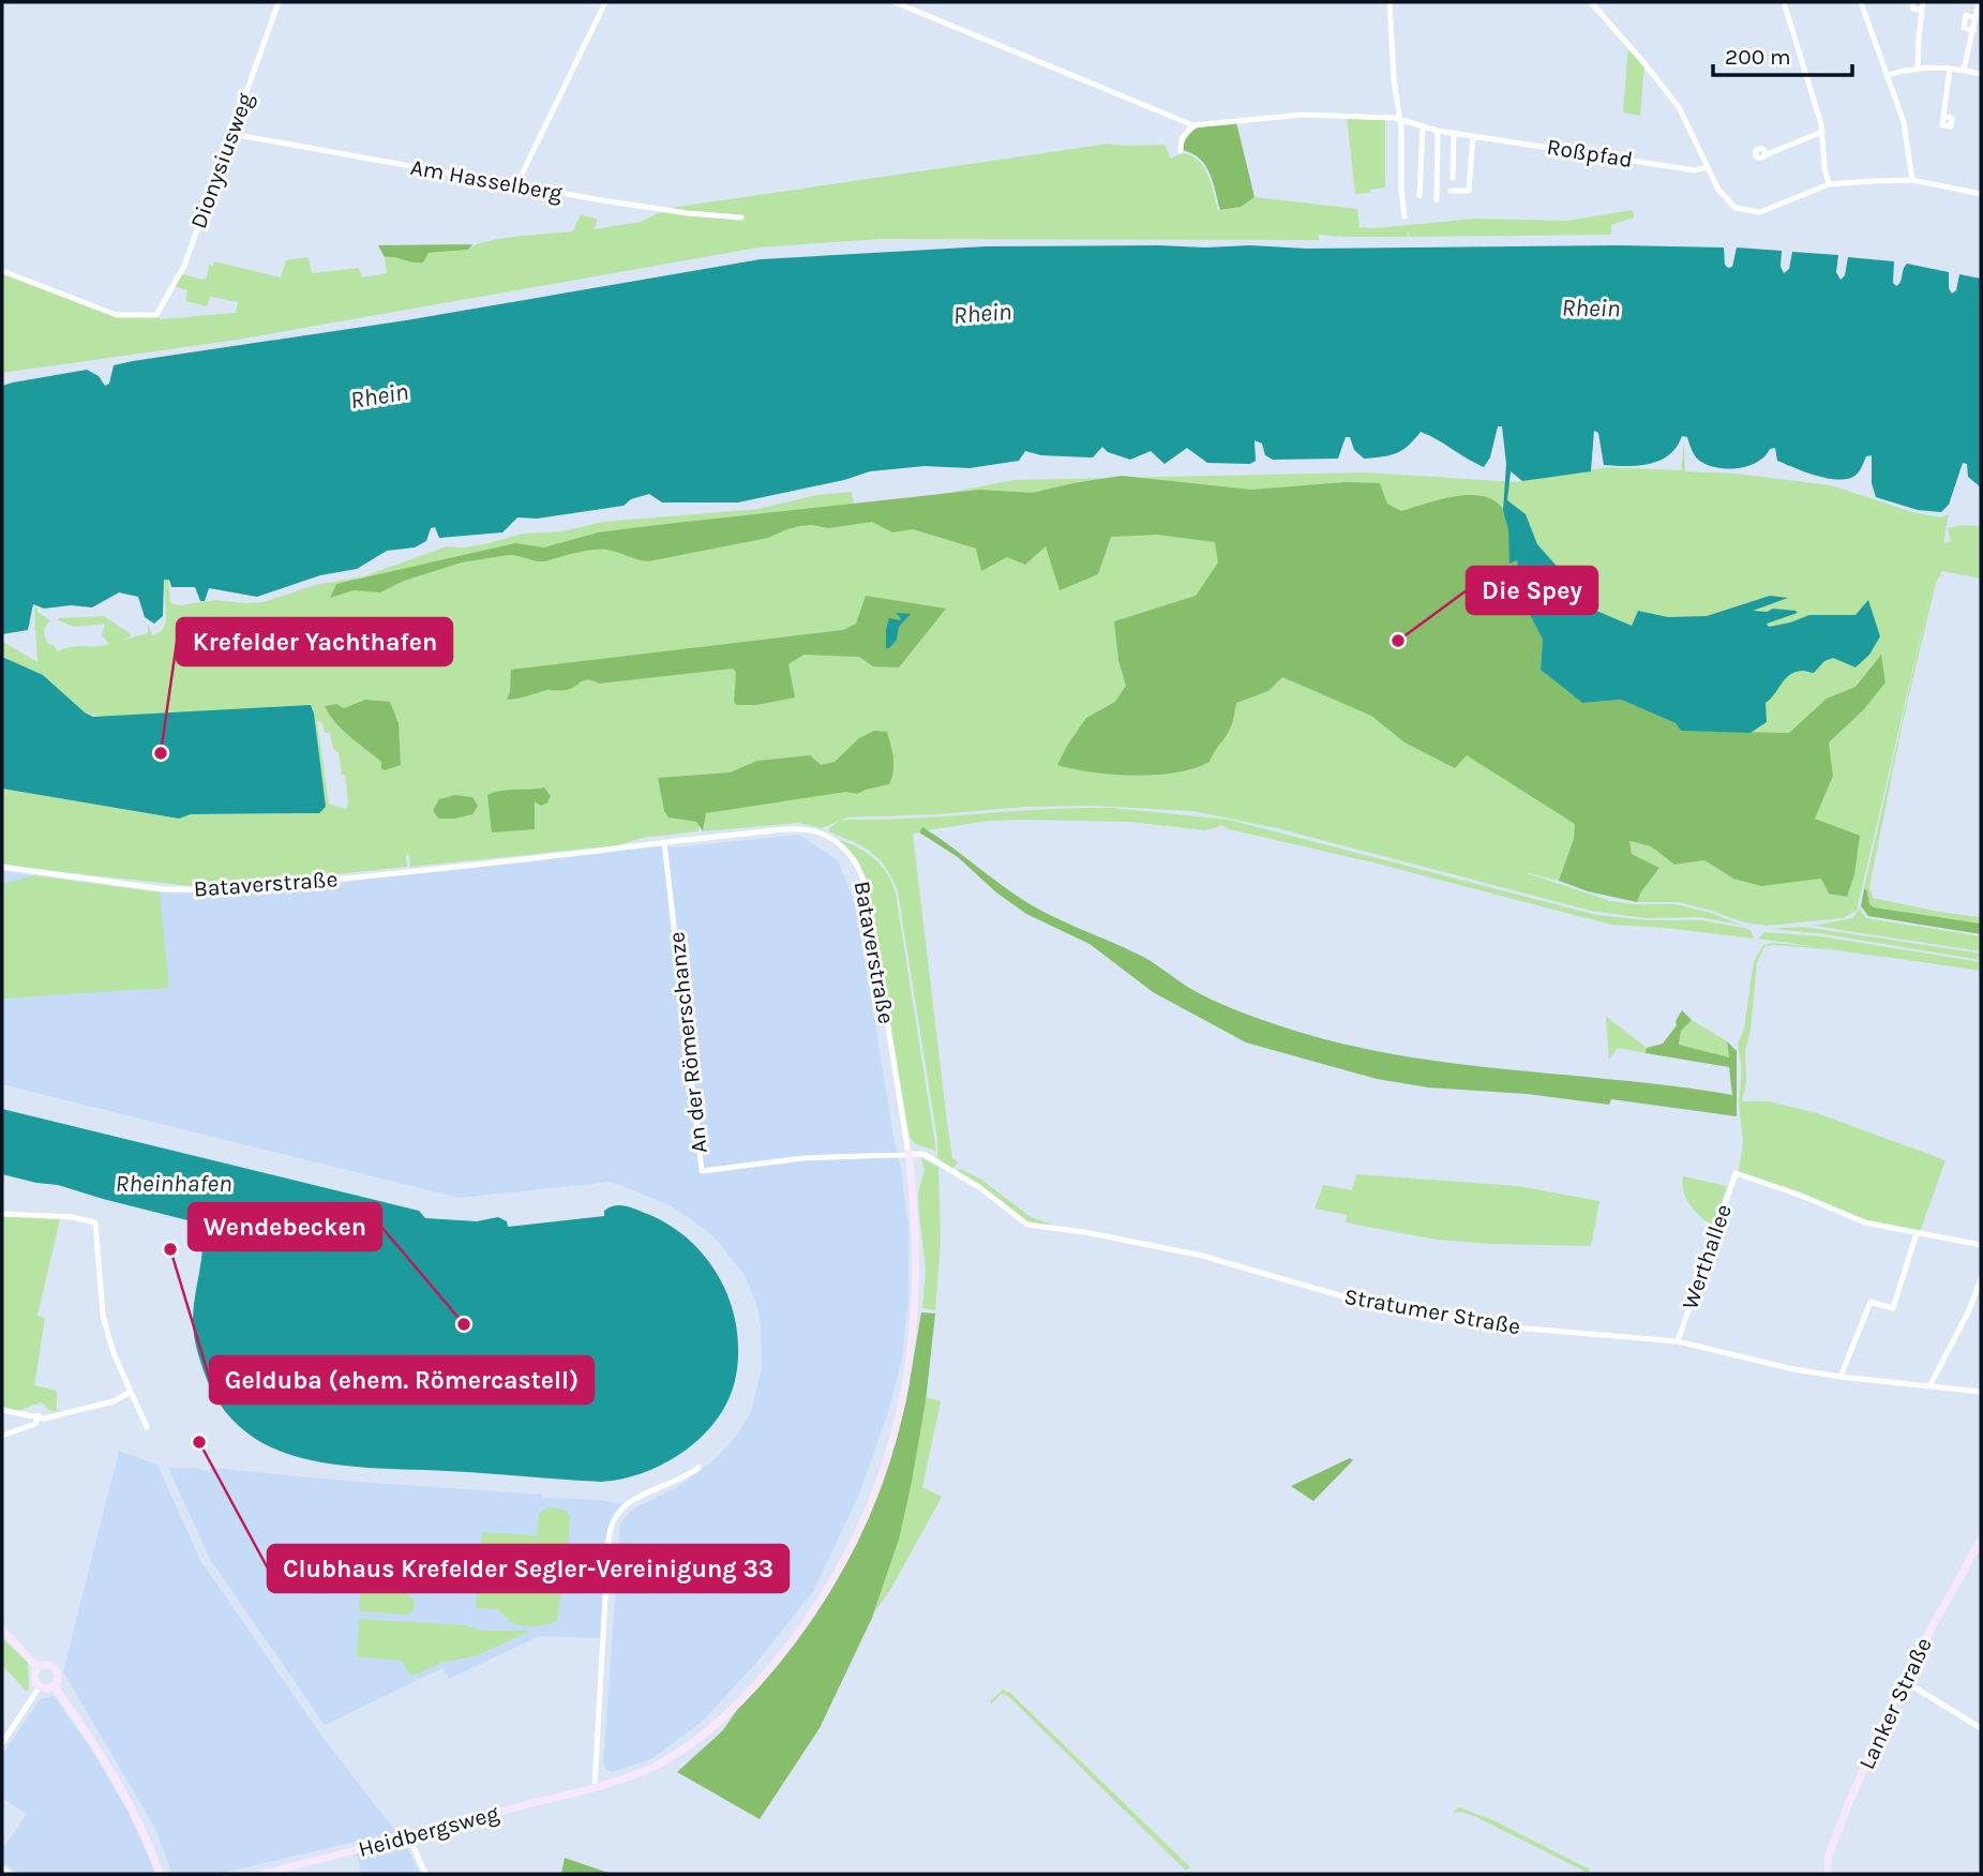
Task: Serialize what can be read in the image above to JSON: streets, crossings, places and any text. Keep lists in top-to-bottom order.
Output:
{
  "streets": {
    "street": [
      "Roßpfad",
      "Dionysiusweg",
      "Am Hasselberg",
      "Bataverstraße",
      "An der Römerschanze",
      "Werthallee",
      "Stratumer Straße",
      "Lanker Straße",
      "Heidbergsweg"
    ]
  },
  "crossings": [
    ["Dionysiusweg", "Am Hasselberg"],
    ["Bataverstraße", "An der Römerschanze"],
    ["Bataverstraße", "Stratumer Straße"],
    ["Bataverstraße", "Heidbergsweg"],
    ["An der Römerschanze", "Stratumer Straße"],
    ["Werthallee", "Stratumer Straße"]
  ],
  "water": ["Rhein", "Rheinhafen"],
  "places": [
    "Die Spey",
    "Krefelder Yachthafen",
    "Gelduba (ehem. Römercastell)",
    "Wendebecken",
    "Clubhaus Krefelder Segler-Vereinigung 33"
  ],
  "scale_bar": "200 m"
}
